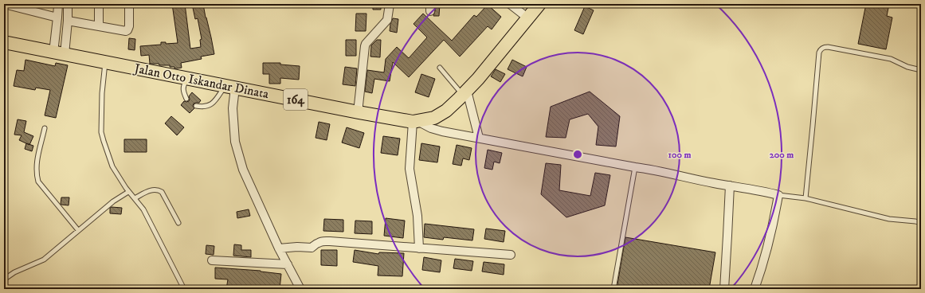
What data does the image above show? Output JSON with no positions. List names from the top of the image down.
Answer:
{
  "streets": {
    "main road": ["Jalan Otto Iskandar Dinata", "164"]
  },
  "rings": ["100 m", "200 m"]
}
